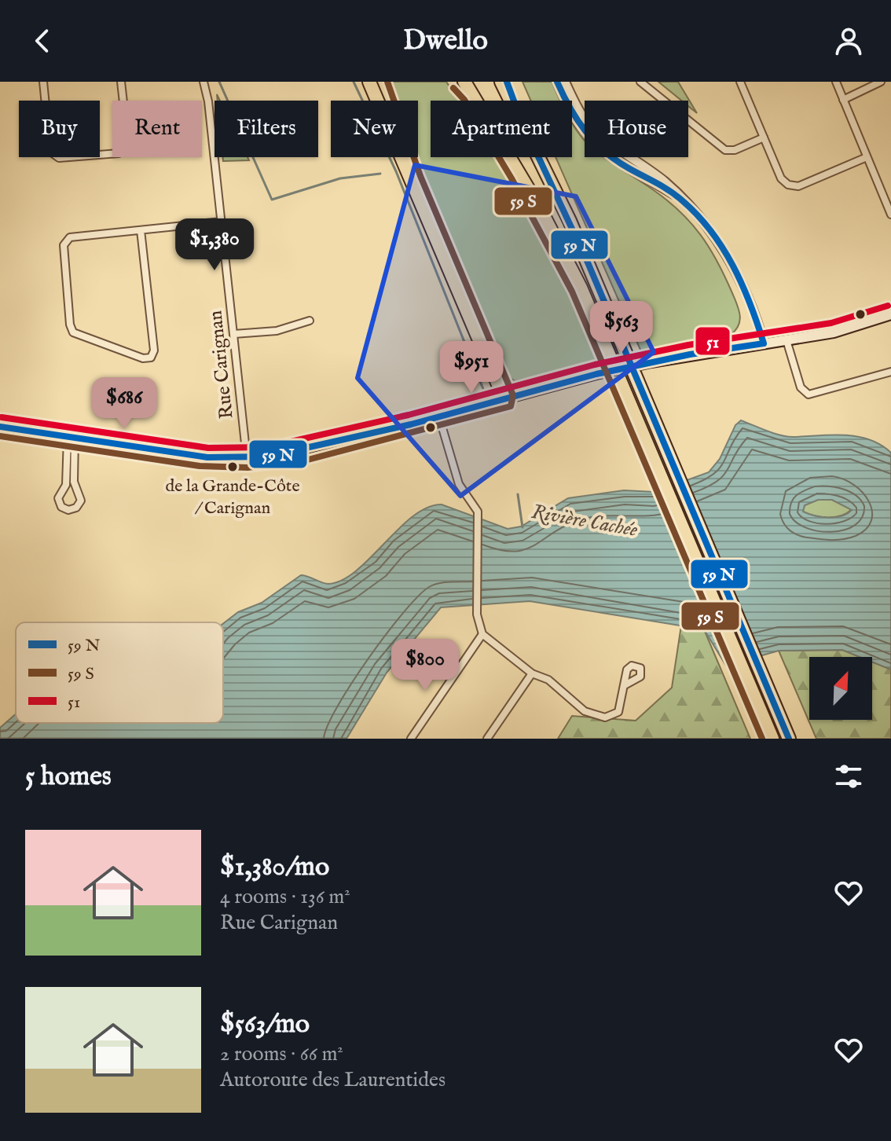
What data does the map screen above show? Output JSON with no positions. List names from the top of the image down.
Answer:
{
  "streets": {
    "street": ["Rue Carignan"]
  },
  "water": ["Rivière Cachée"],
  "places": ["de la Grande-Côte / Carignan"],
  "lines": ["transit line 51"],
  "legend": ["59 N", "59 S", "51"],
  "north": "top right",
  "page": {
    "header": "Dwello",
    "chip": [
      "Buy",
      "Rent",
      "Filters",
      "New",
      "Apartment",
      "House"
    ],
    "price": [
      "$1,380",
      "$563",
      "$951",
      "$686",
      "$800"
    ],
    "heading": "5 homes",
    "list": [
      {
        "name": "$1,380/mo",
        "note": "4 rooms · 136 m² · Rue Carignan"
      },
      {
        "name": "$563/mo",
        "note": "2 rooms · 66 m² · Autoroute des Laurentides"
      }
    ]
  }
}
